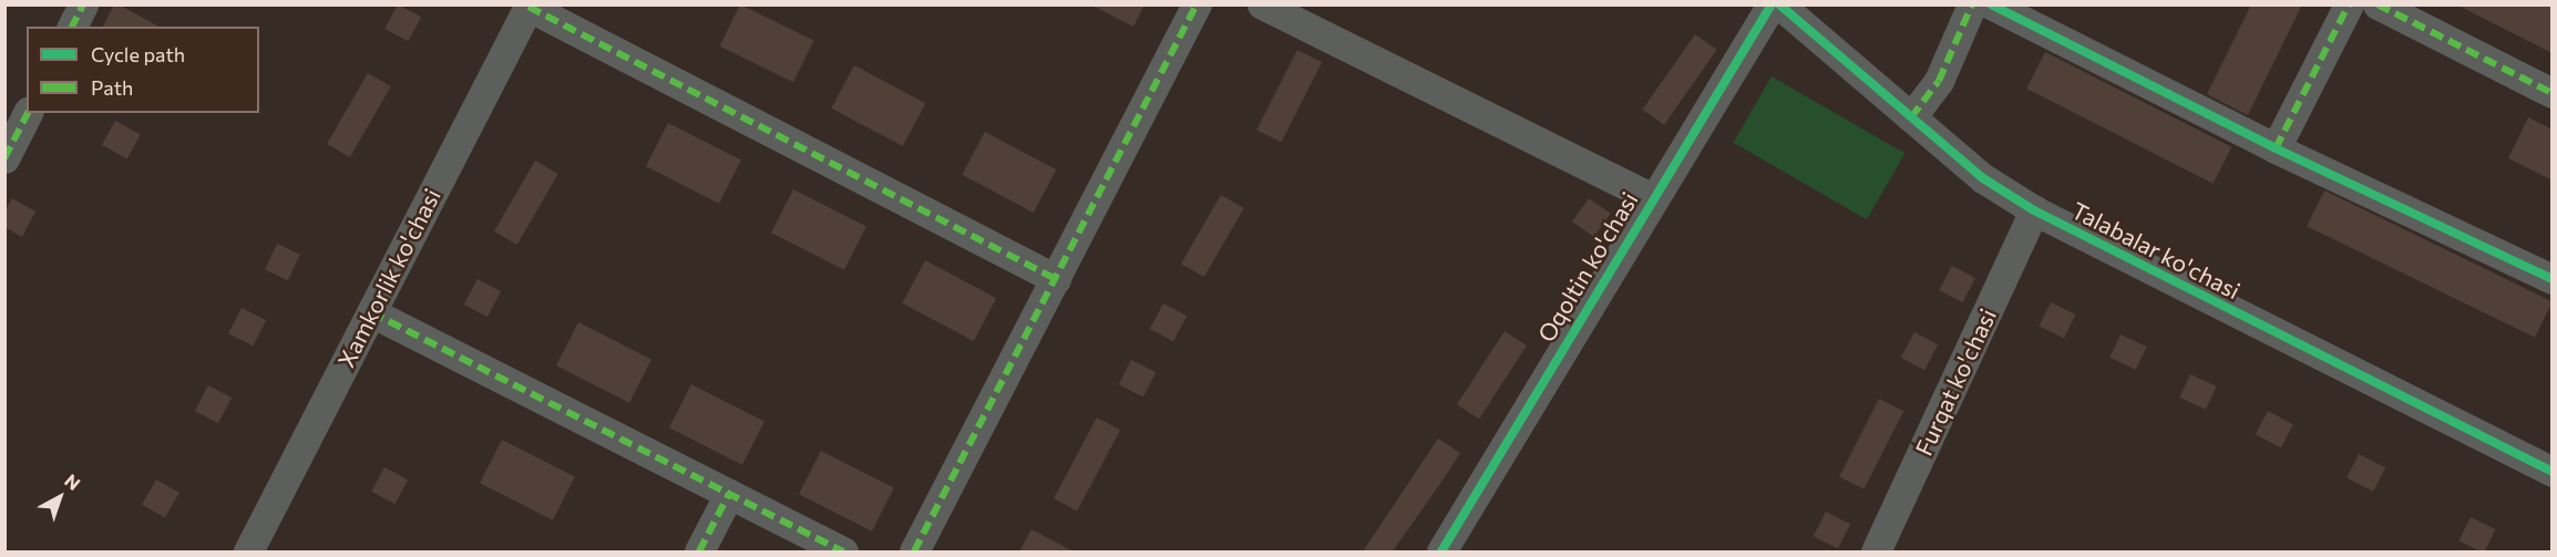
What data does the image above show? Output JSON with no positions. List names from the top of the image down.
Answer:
{
  "streets": {
    "street": [
      "Talabalar ko'chasi",
      "Oqoltin ko'chasi",
      "Xamkorlik ko'chasi",
      "Furqat ko'chasi"
    ]
  },
  "crossings": [
    ["Talabalar ko'chasi", "Furqat ko'chasi"]
  ],
  "legend": ["Cycle path", "Path"],
  "north": "top right"
}
